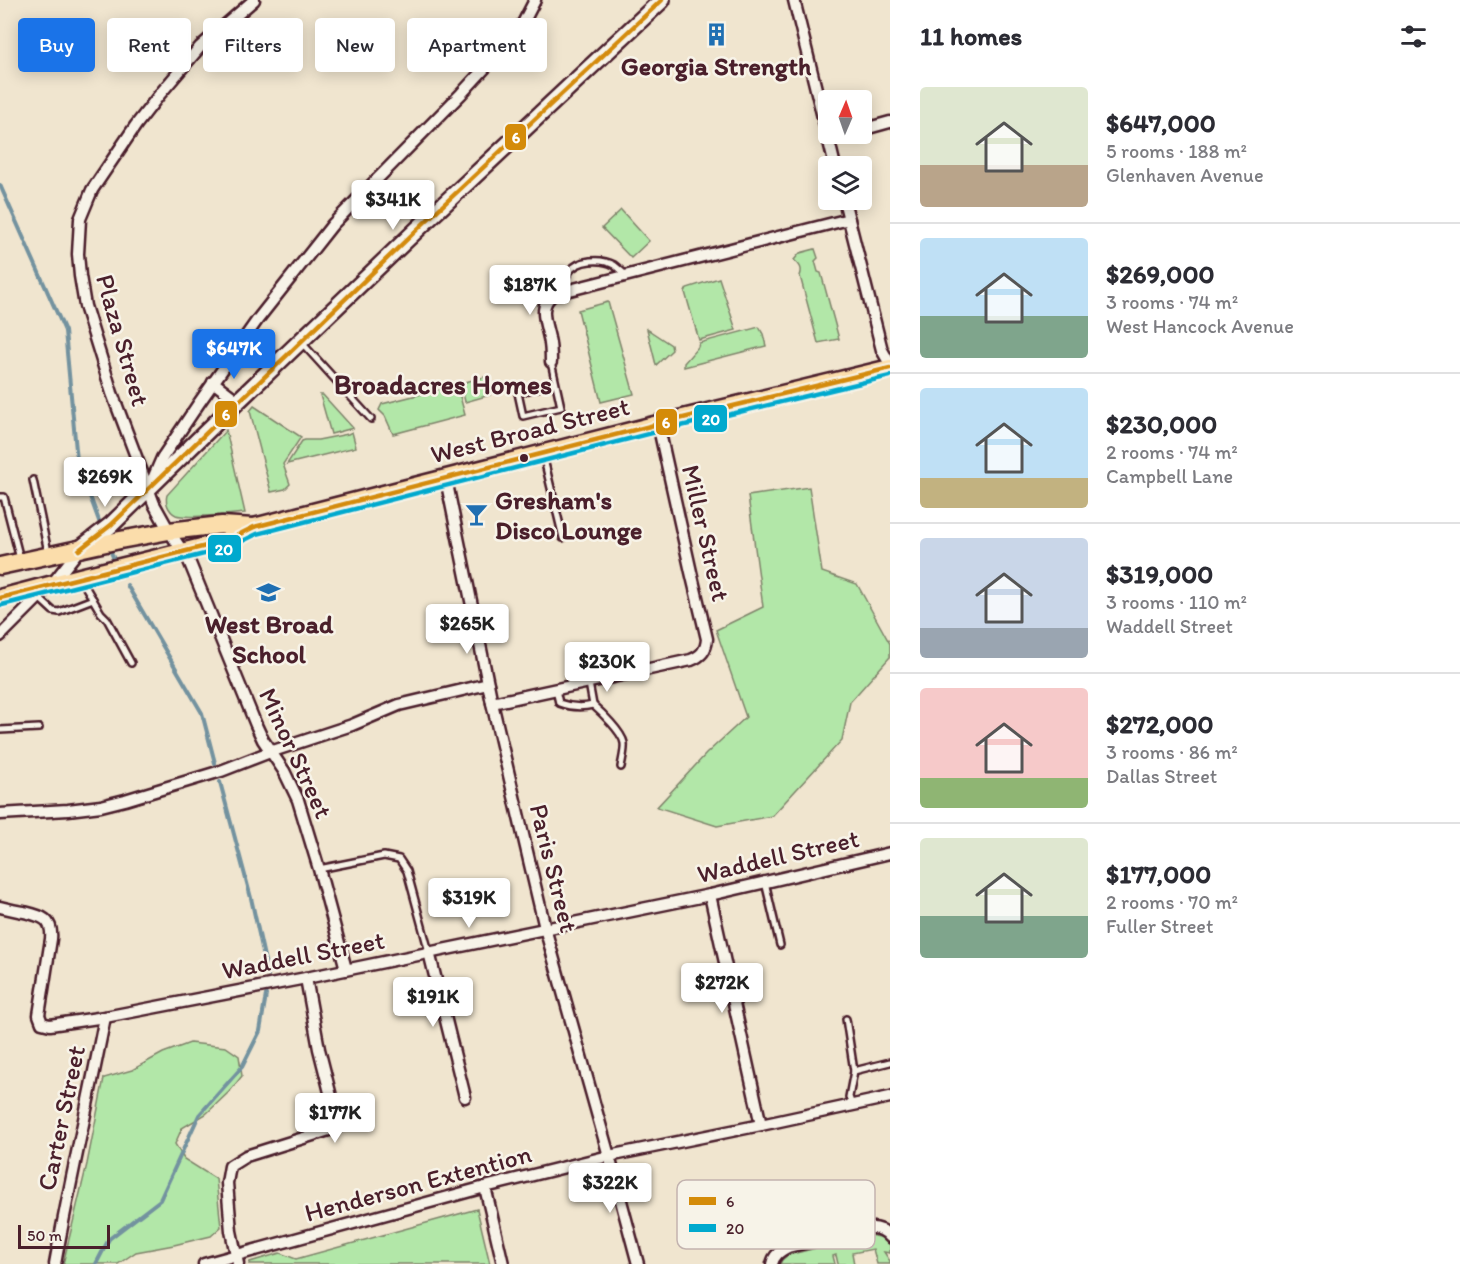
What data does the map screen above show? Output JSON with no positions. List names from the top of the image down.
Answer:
{
  "streets": {
    "main road": ["West Broad Street"],
    "street": [
      "Plaza Street",
      "Miller Street",
      "Minor Street",
      "Waddell Street",
      "Paris Street",
      "Carter Street",
      "Henderson Extention"
    ]
  },
  "crossings": [
    ["Plaza Street", "West Broad Street"],
    ["Plaza Street", "Minor Street"],
    ["West Broad Street", "Miller Street"],
    ["West Broad Street", "Minor Street"],
    ["West Broad Street", "Paris Street"],
    ["Minor Street", "Waddell Street"],
    ["Waddell Street", "Paris Street"],
    ["Waddell Street", "Carter Street"],
    ["Paris Street", "Henderson Extention"]
  ],
  "districts": ["Broadacres Homes"],
  "places": {
    "building": ["Georgia Strength"],
    "bar": ["Gresham's Disco Lounge"],
    "school or university": ["West Broad School"]
  },
  "lines": ["transit line 6", "transit line 20"],
  "legend": ["6", "20"],
  "scale_bar": "50 m",
  "north": "top",
  "page": {
    "heading": "11 homes",
    "chip": [
      "Buy",
      "Rent",
      "Filters",
      "New",
      "Apartment"
    ],
    "list": [
      {
        "name": "$647,000",
        "note": "5 rooms · 188 m² · Glenhaven Avenue"
      },
      {
        "name": "$269,000",
        "note": "3 rooms · 74 m² · West Hancock Avenue"
      },
      {
        "name": "$230,000",
        "note": "2 rooms · 74 m² · Campbell Lane"
      },
      {
        "name": "$319,000",
        "note": "3 rooms · 110 m² · Waddell Street"
      },
      {
        "name": "$272,000",
        "note": "3 rooms · 86 m² · Dallas Street"
      },
      {
        "name": "$177,000",
        "note": "2 rooms · 70 m² · Fuller Street"
      }
    ],
    "price": [
      "$341K",
      "$187K",
      "$647K",
      "$269K",
      "$265K",
      "$230K",
      "$319K",
      "$272K",
      "$191K",
      "$177K",
      "$322K"
    ],
    "scale": "50 m"
  }
}
